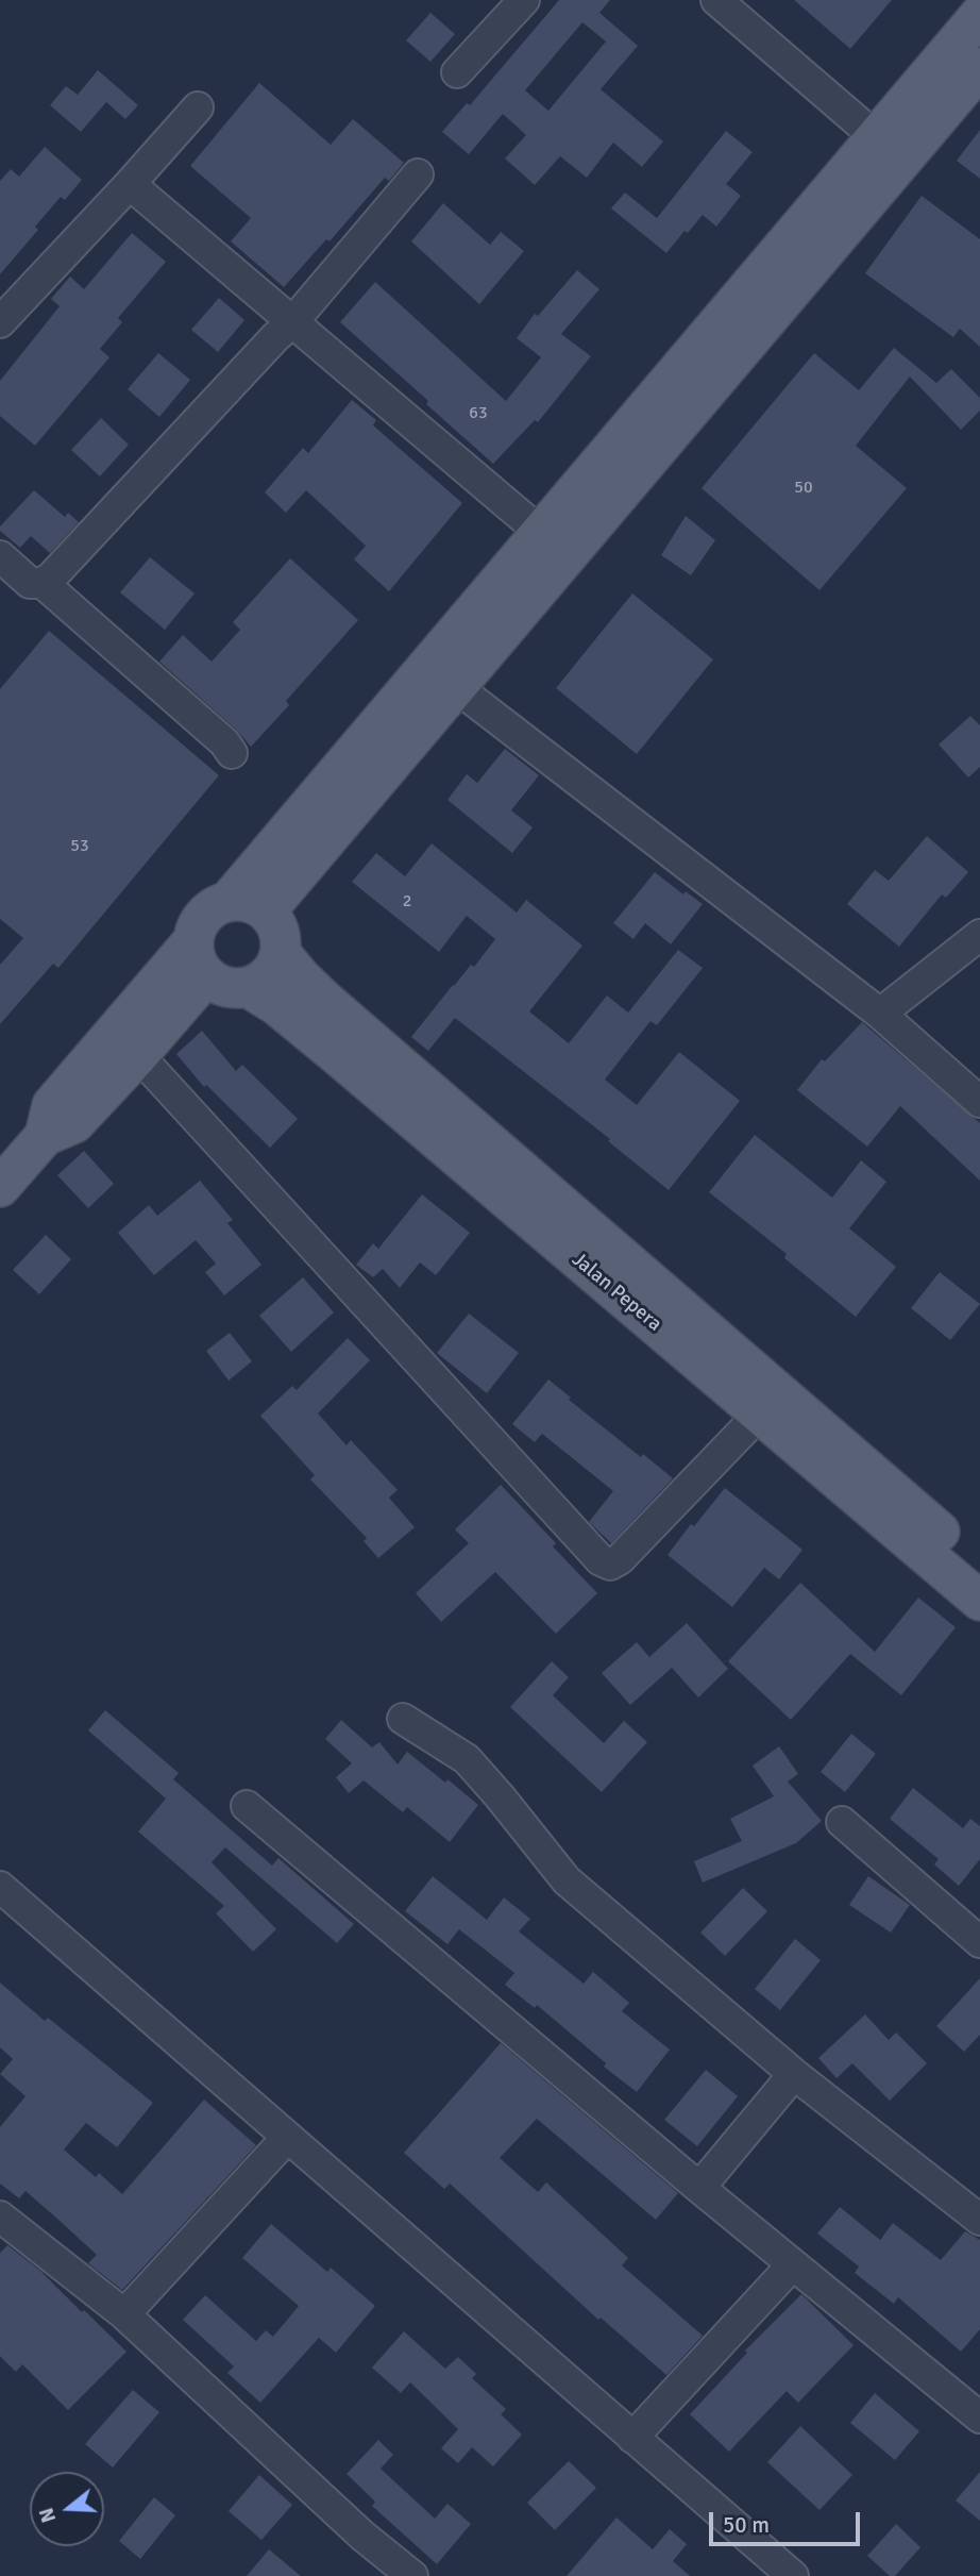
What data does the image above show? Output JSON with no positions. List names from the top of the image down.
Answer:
{
  "streets": {
    "main road": ["Jalan Pepera"]
  },
  "house_numbers": [
    "63",
    "50",
    "53",
    "2"
  ],
  "scale_bar": "50 m",
  "north": "left"
}
